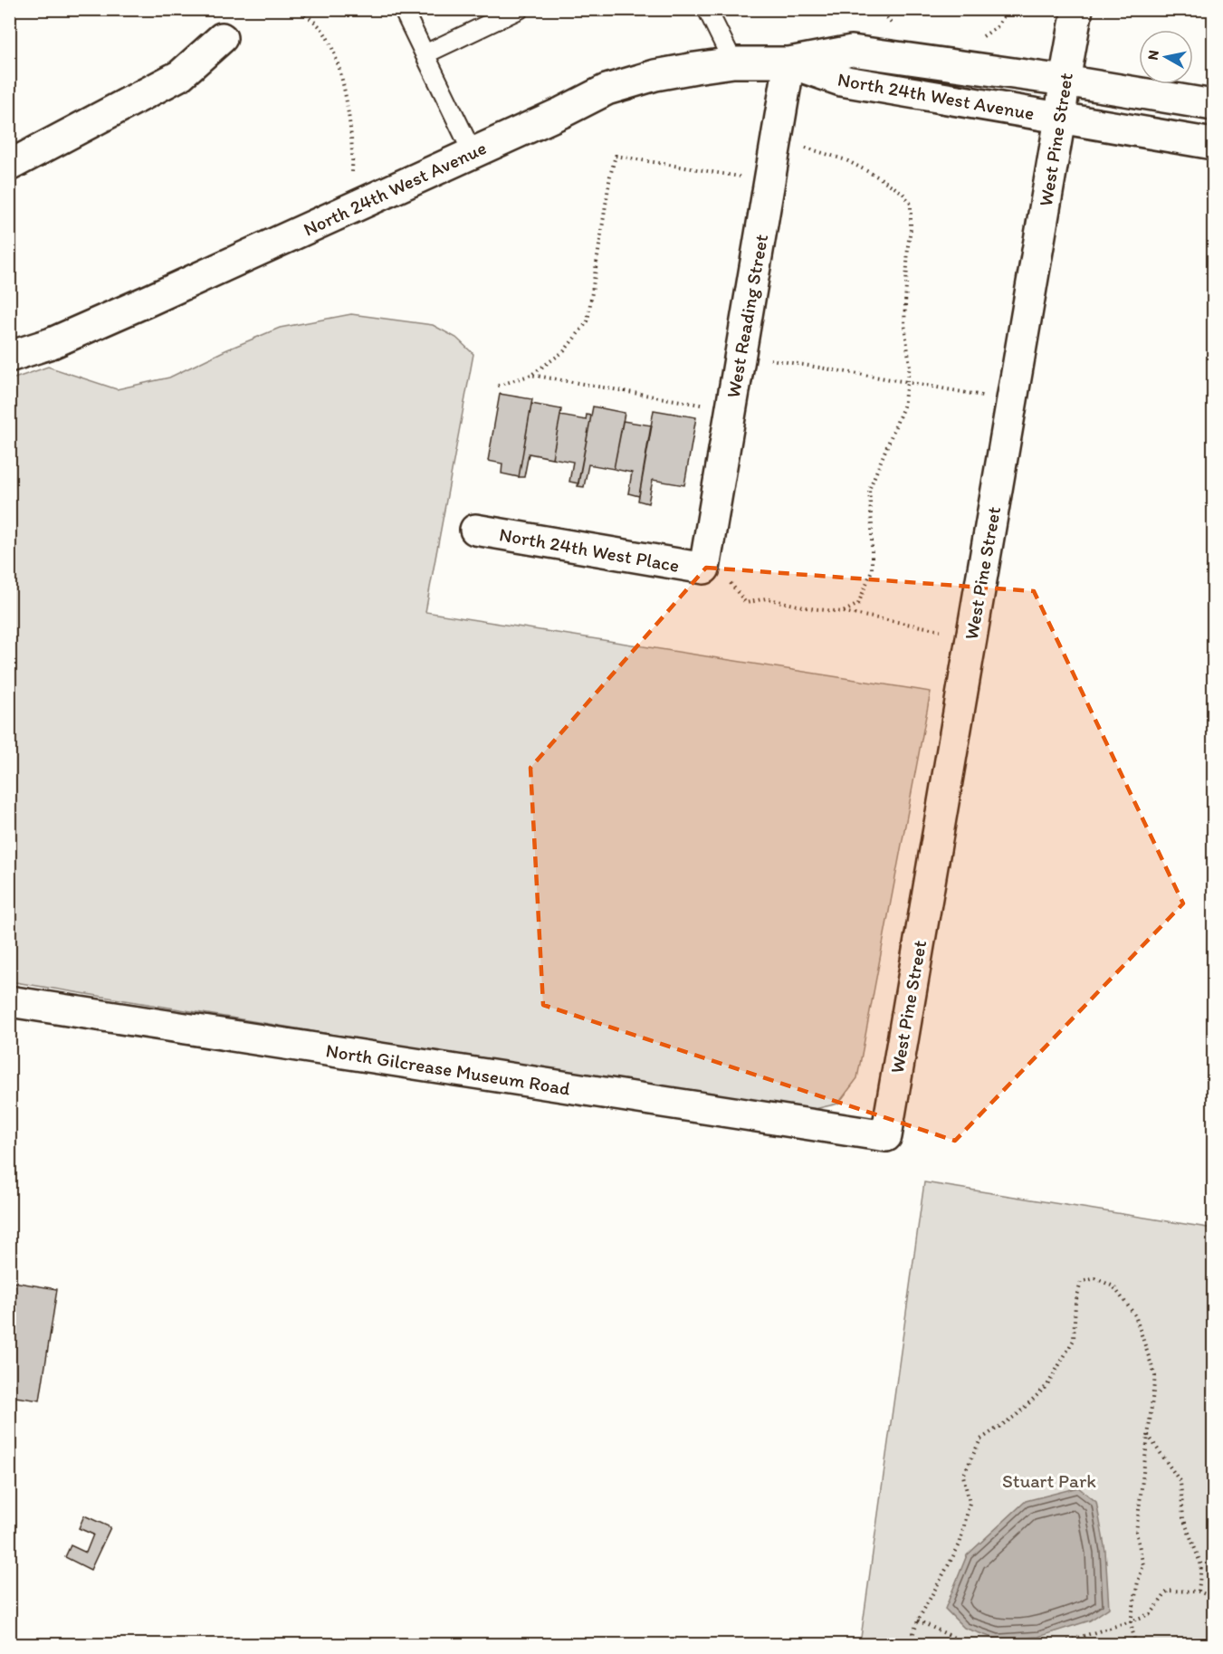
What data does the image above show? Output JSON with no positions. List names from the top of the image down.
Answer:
{
  "streets": {
    "street": [
      "North 24th West Avenue",
      "West Pine Street",
      "West Reading Street",
      "North 24th West Place",
      "North Gilcrease Museum Road"
    ]
  },
  "crossings": [
    ["North 24th West Avenue", "West Pine Street"],
    ["North 24th West Avenue", "West Reading Street"],
    ["West Pine Street", "North Gilcrease Museum Road"],
    ["West Reading Street", "North 24th West Place"]
  ],
  "parks": ["Stuart Park"],
  "north": "left"
}
